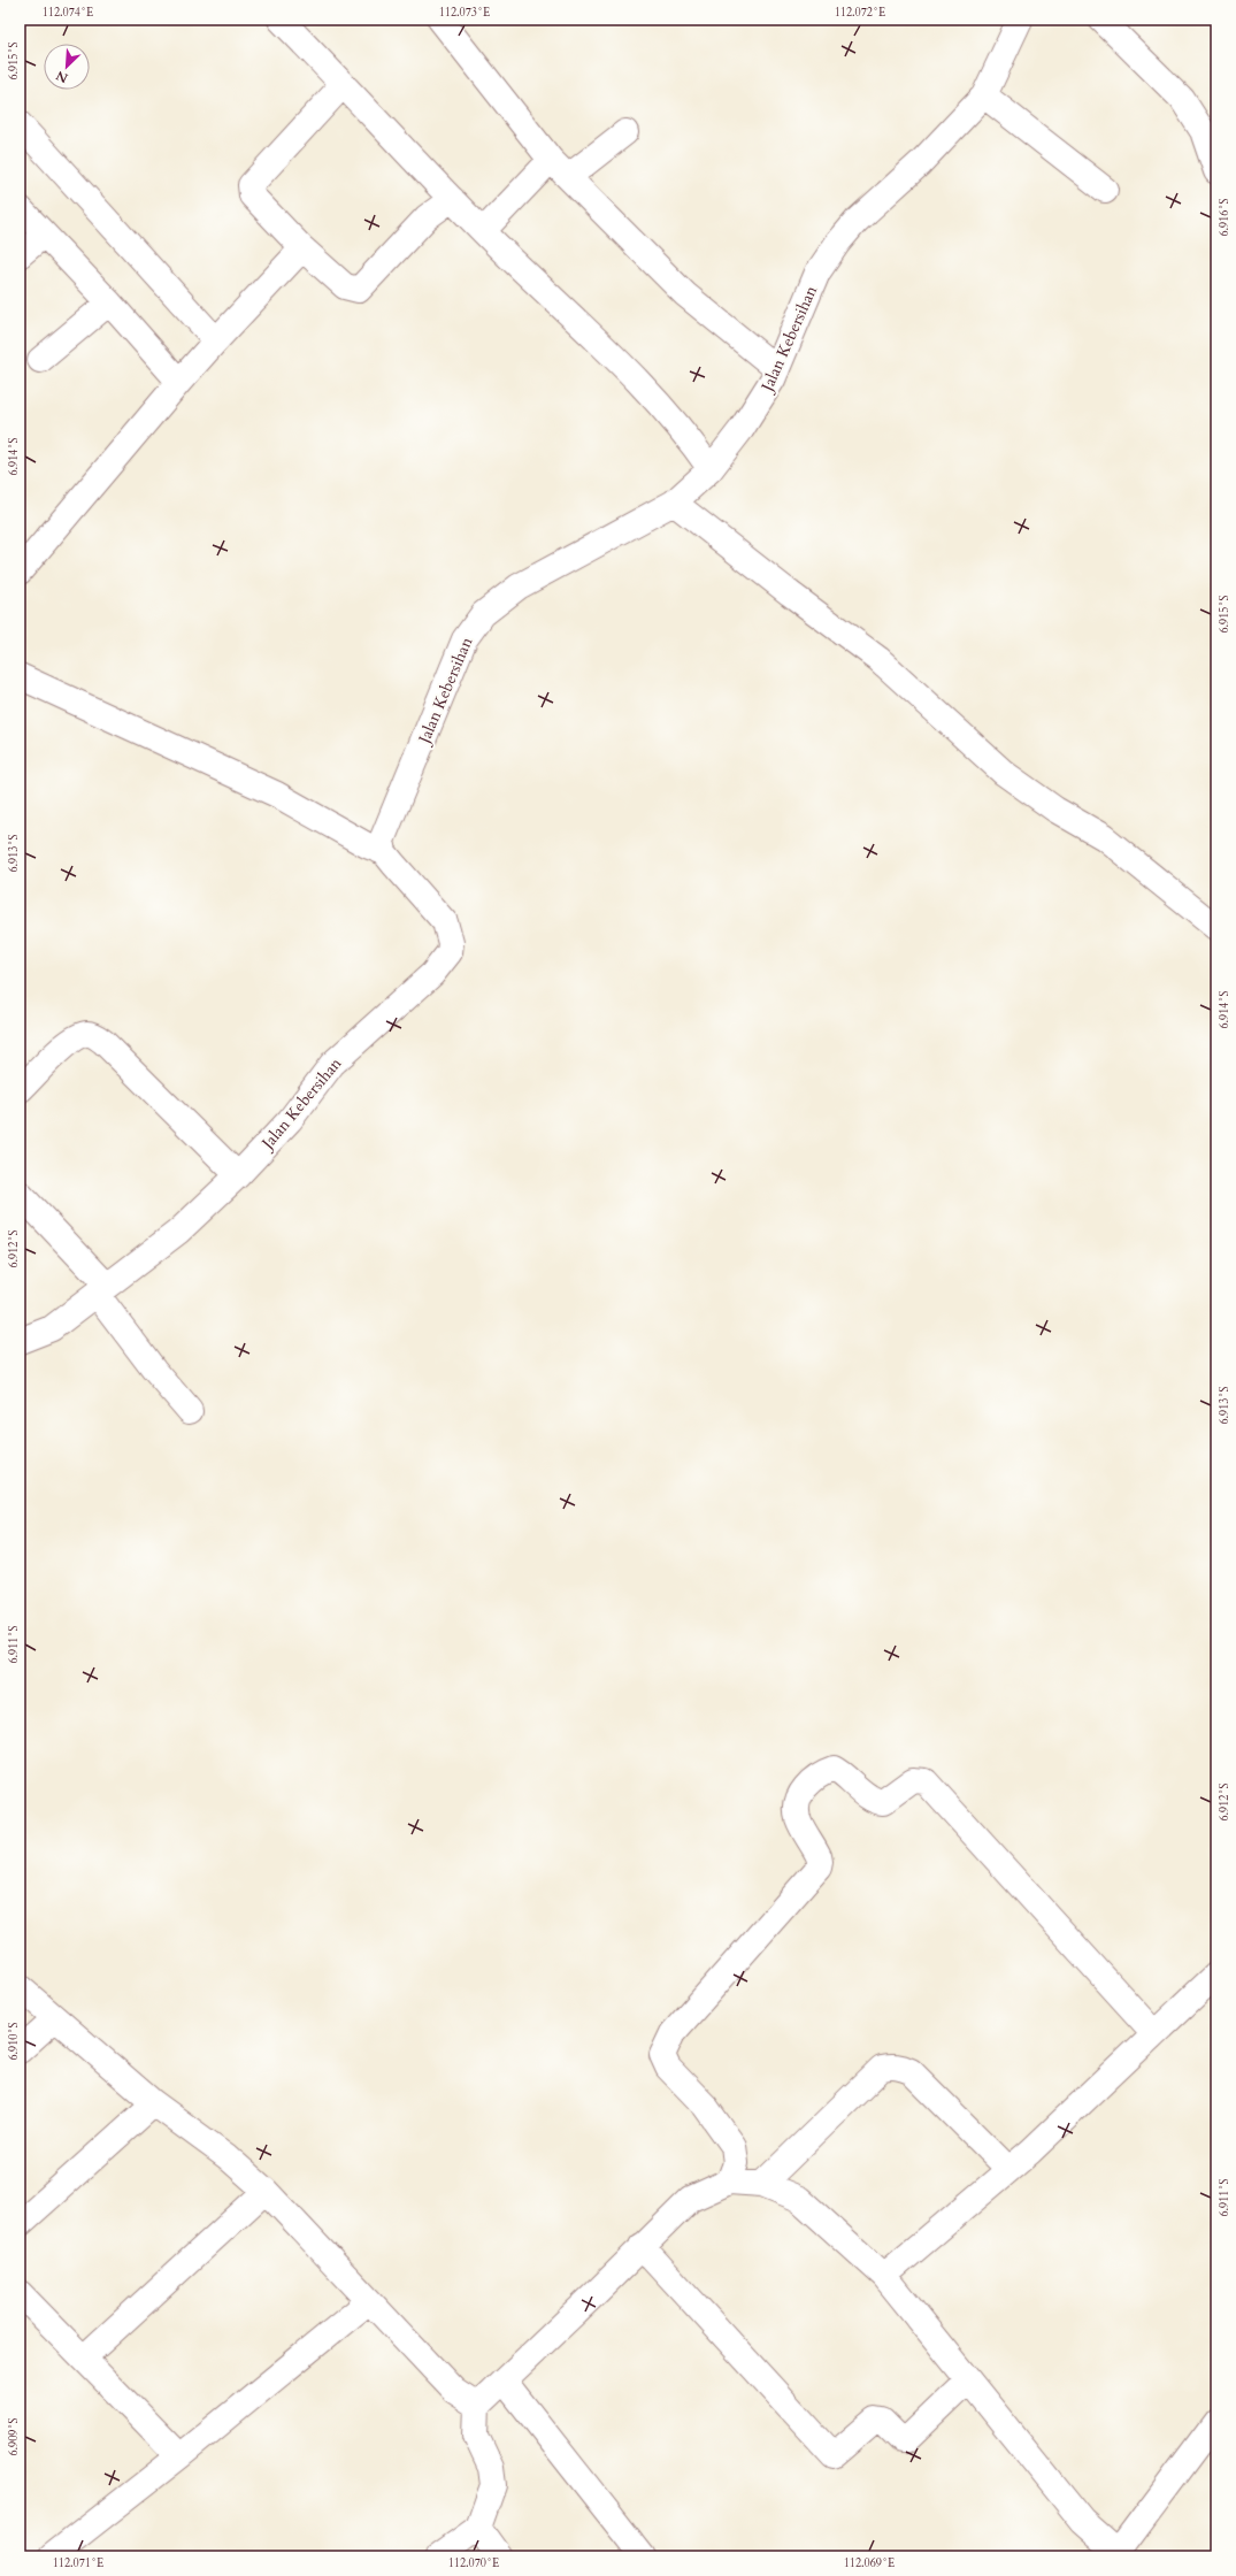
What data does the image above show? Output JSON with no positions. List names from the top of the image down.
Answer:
{
  "streets": {
    "street": ["Jalan Kebersihan"]
  },
  "north": "bottom left",
  "coordinates": [
    "112.074°E",
    "112.073°E",
    "112.072°E",
    "6.915°S",
    "6.916°S",
    "6.914°S",
    "6.913°S",
    "6.912°S",
    "6.911°S",
    "6.910°S",
    "6.909°S",
    "112.071°E",
    "112.070°E",
    "112.069°E"
  ]
}
